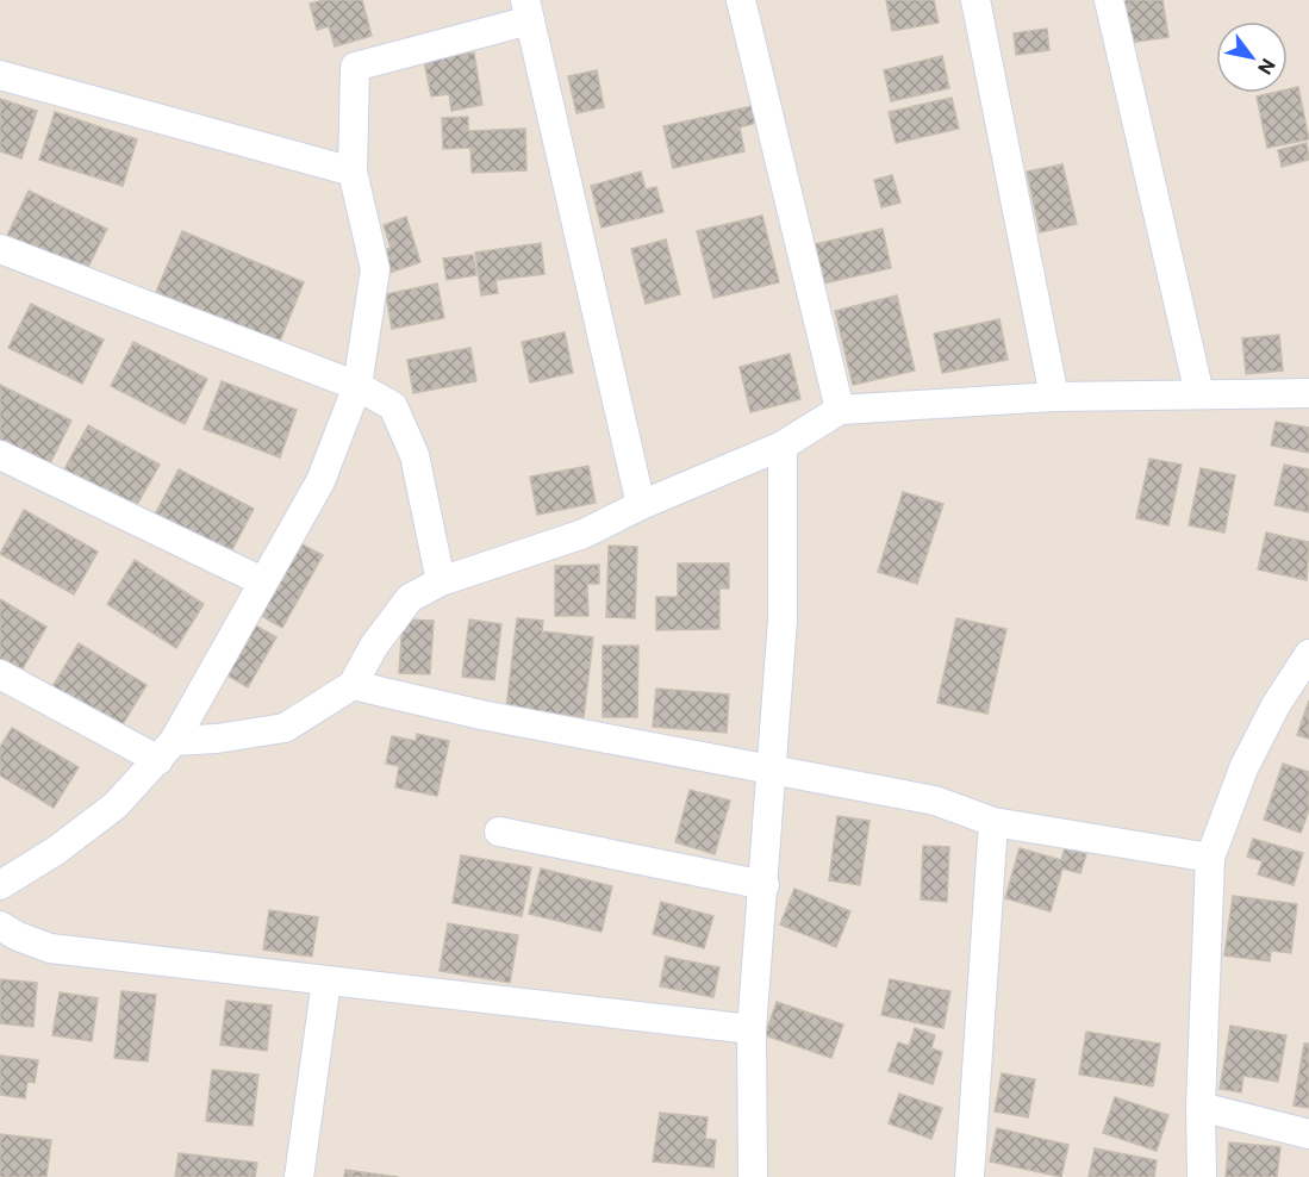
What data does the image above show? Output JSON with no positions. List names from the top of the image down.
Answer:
{
  "north": "bottom right"
}
